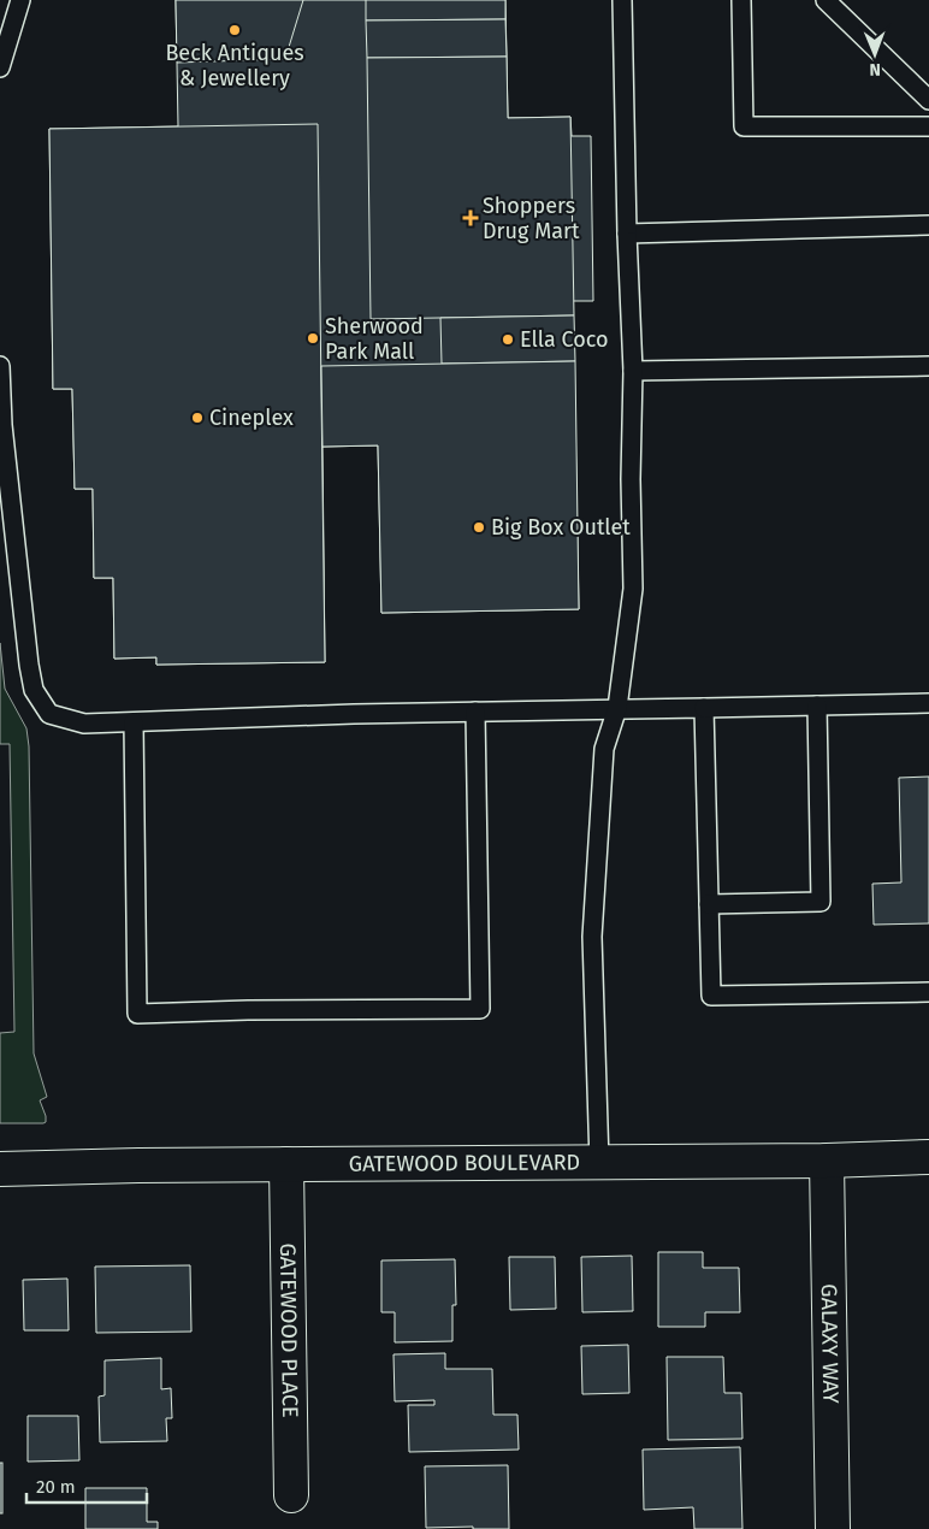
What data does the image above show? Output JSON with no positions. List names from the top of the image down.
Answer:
{
  "streets": {
    "street": ["GATEWOOD BOULEVARD", "GATEWOOD PLACE", "GALAXY WAY"]
  },
  "crossings": [
    ["GATEWOOD BOULEVARD", "GATEWOOD PLACE"],
    ["GATEWOOD BOULEVARD", "GALAXY WAY"]
  ],
  "places": {
    "other": [
      "Beck Antiques & Jewellery",
      "Sherwood Park Mall",
      "Ella Coco",
      "Cineplex",
      "Big Box Outlet"
    ],
    "health": ["Shoppers Drug Mart"]
  },
  "scale_bar": "20 m",
  "north": "bottom"
}
